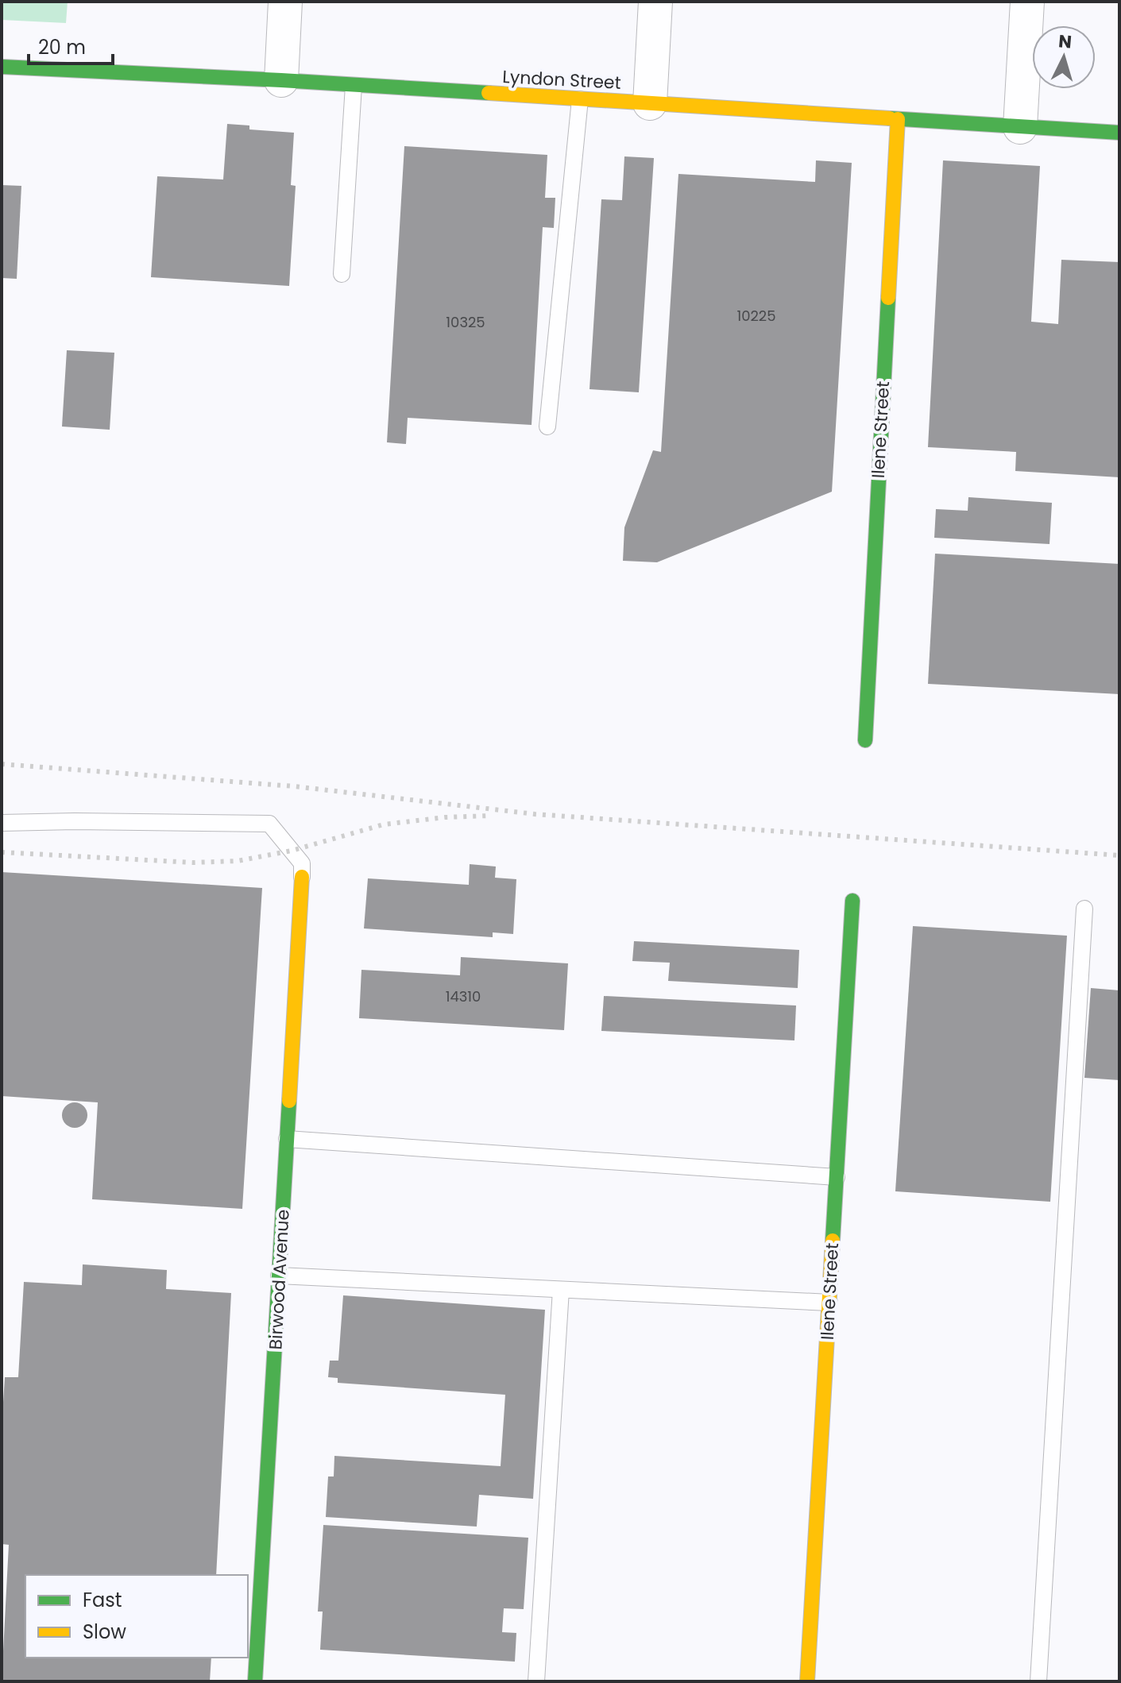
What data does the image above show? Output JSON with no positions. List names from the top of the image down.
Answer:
{
  "streets": {
    "street": ["Lyndon Street", "Ilene Street", "Birwood Avenue"]
  },
  "crossings": [
    ["Lyndon Street", "Ilene Street"]
  ],
  "house_numbers": ["10225", "10325", "14310"],
  "legend": ["Fast", "Slow"],
  "scale_bar": "20 m",
  "north": "top"
}
